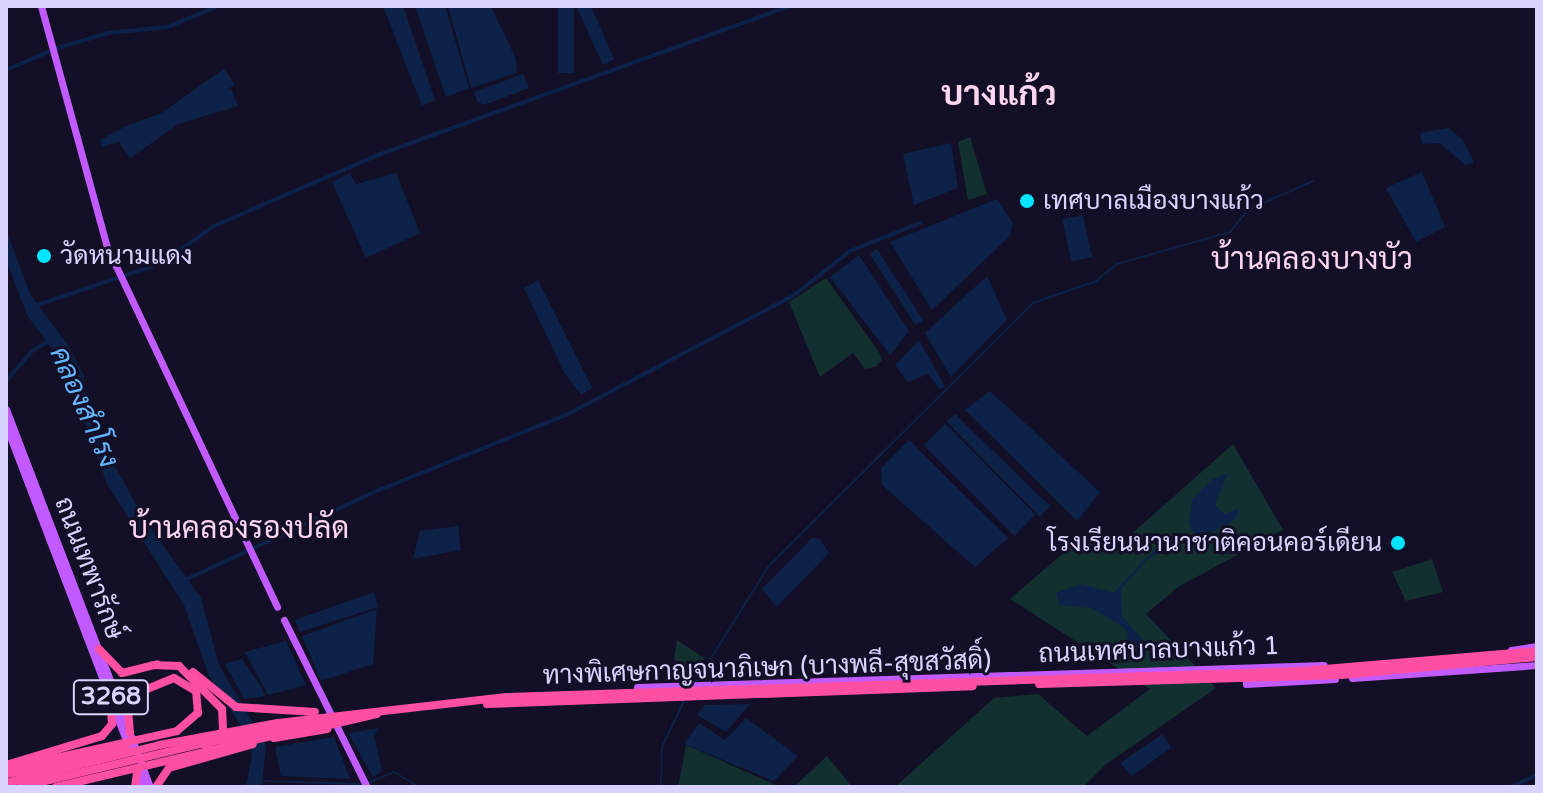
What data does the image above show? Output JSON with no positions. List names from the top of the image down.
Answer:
{
  "streets": {
    "highway": ["ทางพิเศษกาญจนาภิเษก (บางพลี-สุขสวัสดิ์)"],
    "main road": ["ถนนเทพารักษ์", "ถนนเทศบาลบางแก้ว 1", "3268"]
  },
  "crossings": [
    ["ถนนเทศบาลบางแก้ว 1", "ทางพิเศษกาญจนาภิเษก (บางพลี-สุขสวัสดิ์)"]
  ],
  "districts": ["บางแก้ว", "บ้านคลองบางบัว", "บ้านคลองรองปลัด"],
  "water": ["คลองสำโรง"],
  "places": ["เทศบาลเมืองบางแก้ว", "วัดหนามแดง", "โรงเรียนนานาชาติคอนคอร์เดียน"]
}
